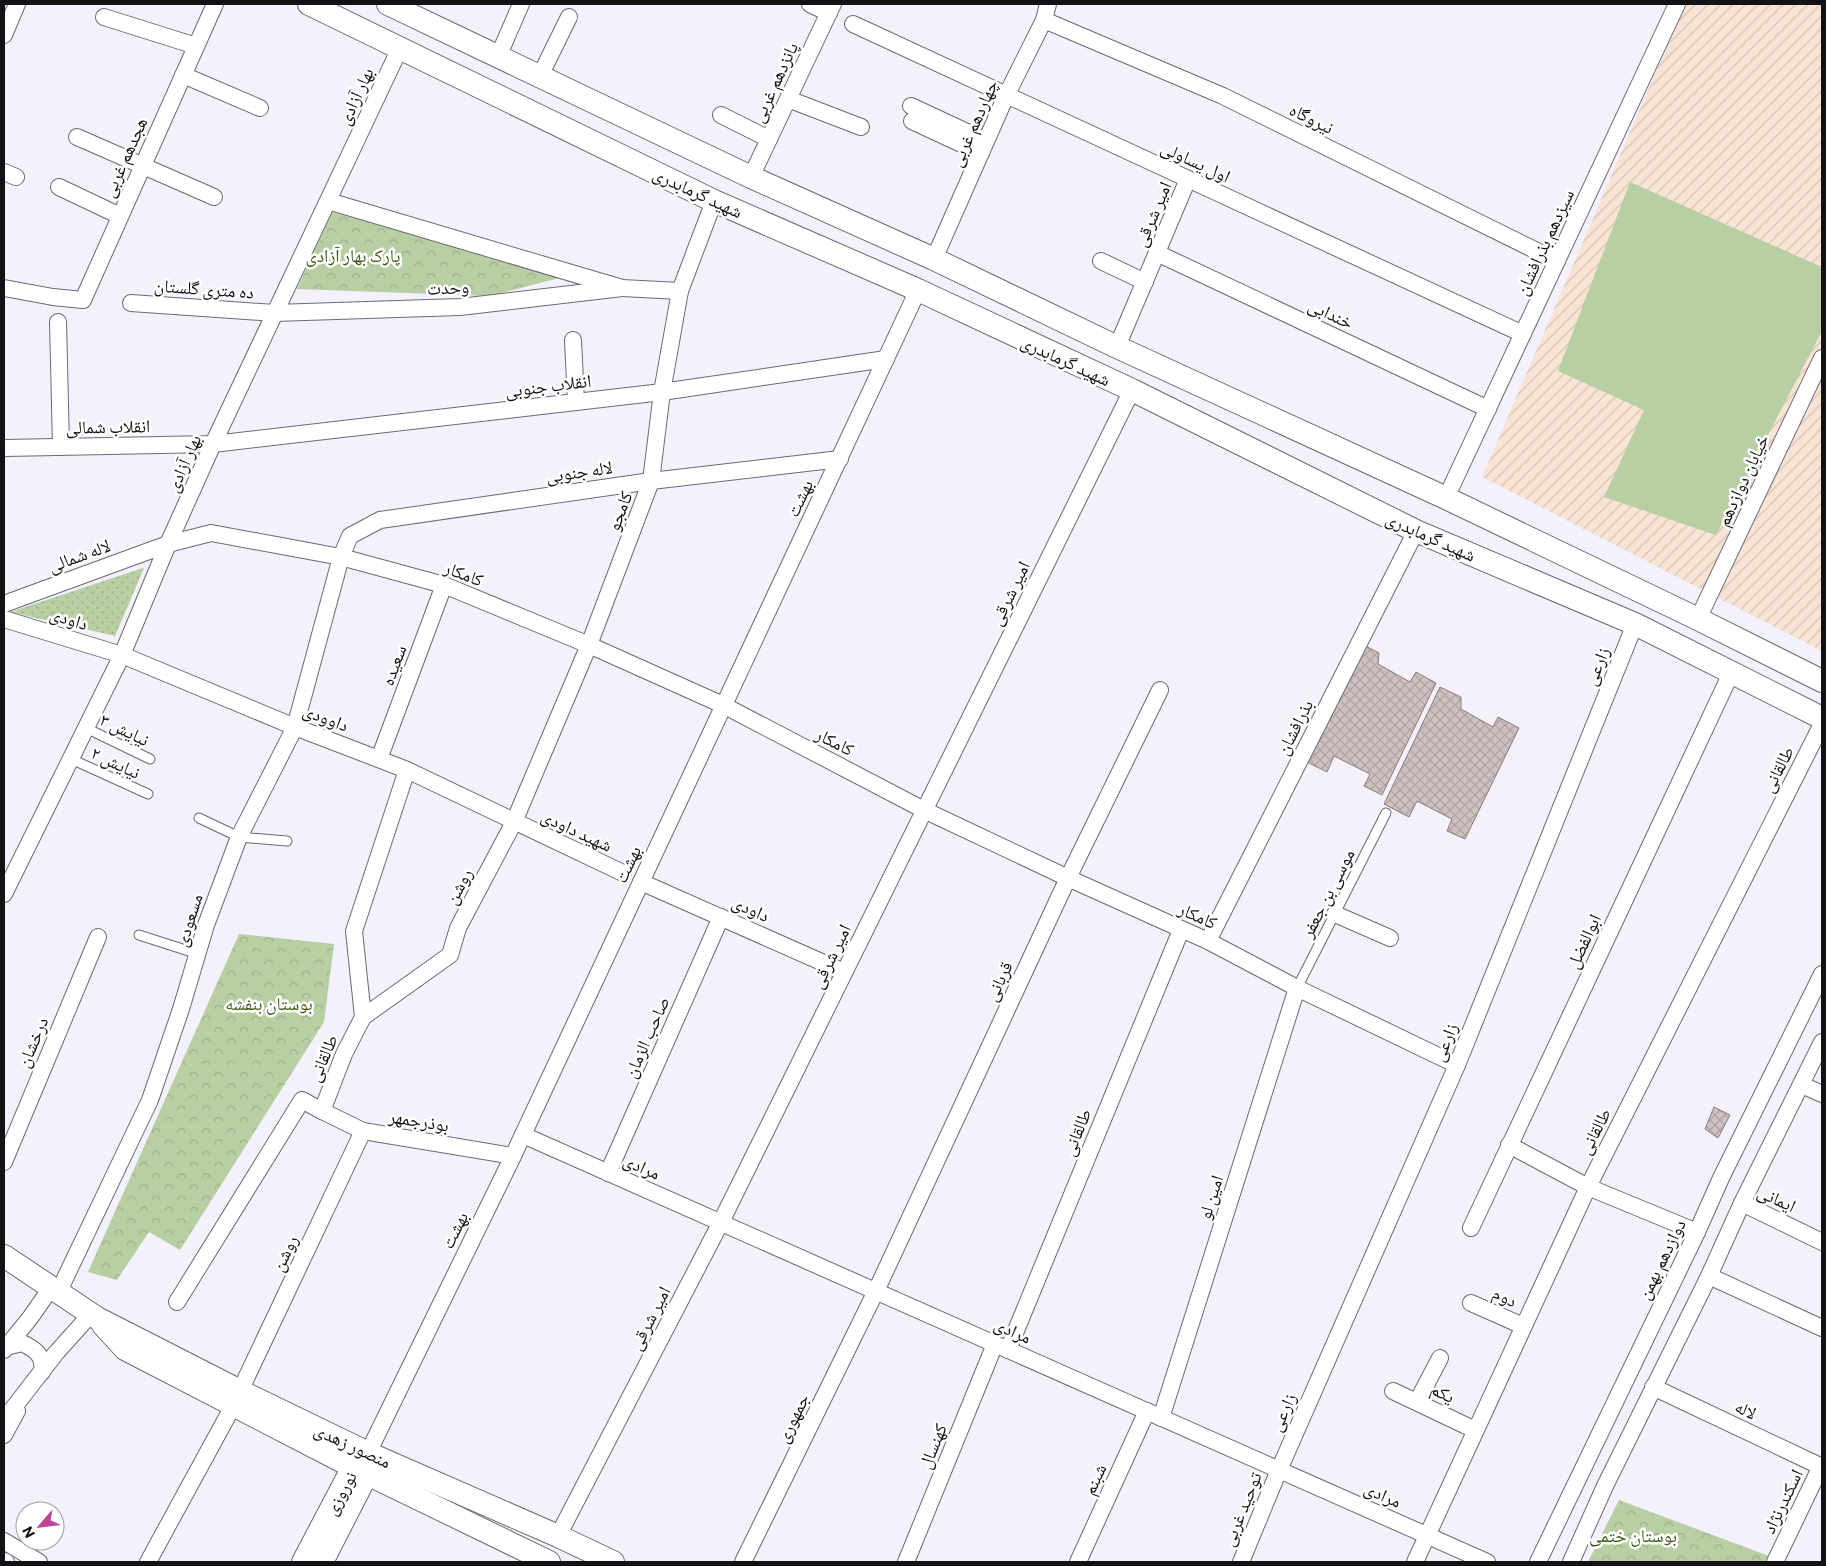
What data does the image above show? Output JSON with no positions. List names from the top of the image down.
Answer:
{
  "streets": {
    "main road": ["شهید گرمابدری", "منصور زهدی", "نوروزی"],
    "street": [
      "پانزدهم غربی",
      "بهار آزادی",
      "نیروگاه",
      "چهاردهم غربی",
      "هجدهم غربی",
      "اول یساولی",
      "امیر شرقی",
      "سیزدهم بذرافشان",
      "وحدت",
      "ده متری گلستان",
      "خندابی",
      "انقلاب جنوبی",
      "انقلاب شمالی",
      "لاله جنوبی",
      "خیابان دوازدهم",
      "بهشت",
      "کامجو",
      "لاله شمالی",
      "کامکار",
      "داودی",
      "سعیده",
      "زارعی",
      "داوودی",
      "بذرافشان",
      "طالقانی",
      "شهید داودی",
      "روشن",
      "مسعودی",
      "ابوالفضل",
      "قربانی",
      "صاحب الزمان",
      "درخشان",
      "بوذرجمهر",
      "مرادی",
      "امین لو",
      "ایمانی",
      "دوازدهم بهمن",
      "دوم",
      "یکم",
      "لاله",
      "جمهوری",
      "کهنسال",
      "شبنم",
      "اسکندرنژاد",
      "توحید غربی"
    ],
    "lane": ["نیایش ۳", "نیایش ۲", "موسی بن جعفر"]
  },
  "crossings": [
    ["پانزدهم غربی", "شهید گرمابدری"],
    ["بهار آزادی", "شهید گرمابدری"],
    ["بهار آزادی", "وحدت"],
    ["بهار آزادی", "ده متری گلستان"],
    ["بهار آزادی", "انقلاب جنوبی"],
    ["بهار آزادی", "انقلاب شمالی"],
    ["بهار آزادی", "لاله شمالی"],
    ["بهار آزادی", "کامکار"],
    ["بهار آزادی", "داودی"],
    ["بهار آزادی", "داوودی"],
    ["بهار آزادی", "نیایش ۳"],
    ["بهار آزادی", "نیایش ۲"],
    ["نیروگاه", "چهاردهم غربی"],
    ["نیروگاه", "سیزدهم بذرافشان"],
    ["چهاردهم غربی", "اول یساولی"],
    ["چهاردهم غربی", "شهید گرمابدری"],
    ["اول یساولی", "امیر شرقی"],
    ["اول یساولی", "سیزدهم بذرافشان"],
    ["شهید گرمابدری", "امیر شرقی"],
    ["شهید گرمابدری", "سیزدهم بذرافشان"],
    ["شهید گرمابدری", "خیابان دوازدهم"],
    ["شهید گرمابدری", "بهشت"],
    ["شهید گرمابدری", "کامجو"],
    ["شهید گرمابدری", "زارعی"],
    ["شهید گرمابدری", "بذرافشان"],
    ["شهید گرمابدری", "ابوالفضل"],
    ["امیر شرقی", "خندابی"],
    ["امیر شرقی", "کامکار"],
    ["امیر شرقی", "داودی"],
    ["امیر شرقی", "مرادی"],
    ["امیر شرقی", "منصور زهدی"],
    ["سیزدهم بذرافشان", "خندابی"],
    ["وحدت", "ده متری گلستان"],
    ["وحدت", "کامجو"],
    ["انقلاب جنوبی", "انقلاب شمالی"],
    ["انقلاب جنوبی", "بهشت"],
    ["انقلاب جنوبی", "کامجو"],
    ["لاله جنوبی", "بهشت"],
    ["لاله جنوبی", "کامجو"],
    ["لاله جنوبی", "کامکار"],
    ["لاله جنوبی", "مسعودی"],
    ["بهشت", "کامکار"],
    ["بهشت", "داودی"],
    ["بهشت", "بوذرجمهر"],
    ["بهشت", "مرادی"],
    ["بهشت", "منصور زهدی"],
    ["بهشت", "نوروزی"],
    ["کامجو", "کامکار"],
    ["کامجو", "داوودی"],
    ["کامجو", "شهید داودی"],
    ["کامجو", "روشن"],
    ["لاله شمالی", "کامکار"],
    ["کامکار", "سعیده"],
    ["کامکار", "زارعی"],
    ["کامکار", "بذرافشان"],
    ["کامکار", "طالقانی"],
    ["کامکار", "موسی بن جعفر"],
    ["کامکار", "مسعودی"],
    ["کامکار", "قربانی"],
    ["کامکار", "امین لو"],
    ["داودی", "داوودی"],
    ["داودی", "صاحب الزمان"],
    ["سعیده", "داوودی"],
    ["زارعی", "مرادی"],
    ["زارعی", "توحید غربی"],
    ["داوودی", "شهید داودی"],
    ["داوودی", "روشن"],
    ["داوودی", "مسعودی"],
    ["طالقانی", "روشن"],
    ["طالقانی", "بوذرجمهر"],
    ["طالقانی", "مرادی"],
    ["طالقانی", "دوم"],
    ["طالقانی", "یکم"],
    ["طالقانی", "کهنسال"],
    ["شهید داودی", "روشن"],
    ["روشن", "بوذرجمهر"],
    ["روشن", "منصور زهدی"],
    ["موسی بن جعفر", "امین لو"],
    ["مسعودی", "منصور زهدی"],
    ["قربانی", "مرادی"],
    ["قربانی", "جمهوری"],
    ["صاحب الزمان", "مرادی"],
    ["مرادی", "امین لو"],
    ["مرادی", "جمهوری"],
    ["مرادی", "کهنسال"],
    ["مرادی", "شبنم"],
    ["مرادی", "توحید غربی"],
    ["امین لو", "شبنم"],
    ["لاله", "اسکندرنژاد"],
    ["منصور زهدی", "نوروزی"]
  ],
  "parks": ["پارک بهار آزادی", "بوستان بنفشه", "بوستان ختمی"],
  "north": "bottom left"
}
